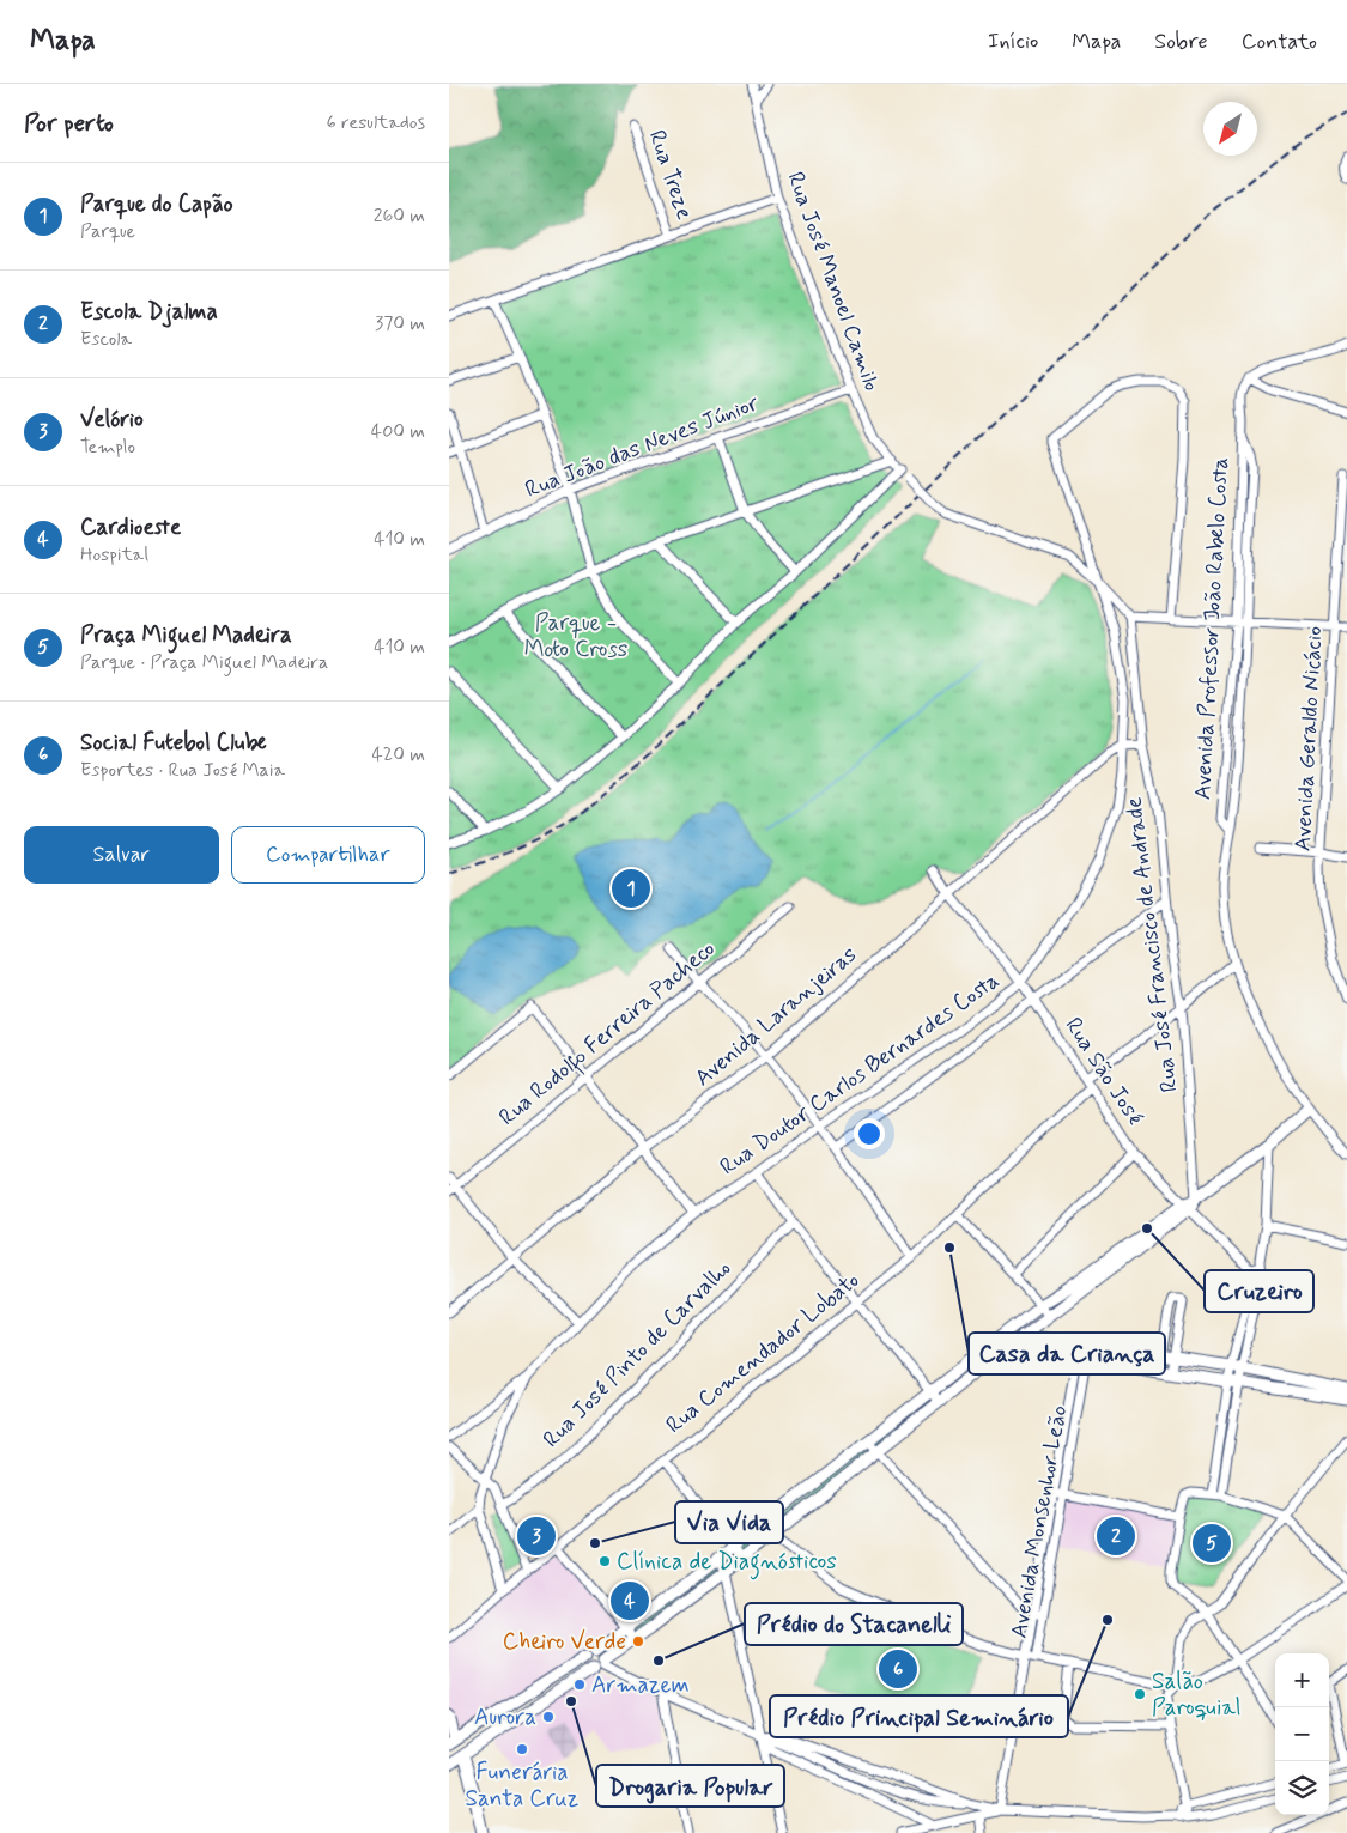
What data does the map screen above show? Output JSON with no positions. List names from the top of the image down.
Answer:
{
  "streets": {
    "street": [
      "Rua Treze",
      "Rua José Manoel Camilo",
      "Rua João das Neves Júnior",
      "Avenida Professor João Rabelo Costa",
      "Avenida Geraldo Nicácio",
      "Rua José Francisco de Andrade",
      "Avenida Laranjeiras",
      "Rua Rodolfo Ferreira Pacheco",
      "Rua São José",
      "Rua Doutor Carlos Bernardes Costa",
      "Rua Comendador Lobato",
      "Rua José Pinto de Carvalho",
      "Avenida Monsenhor Leão"
    ]
  },
  "crossings": [
    ["Rua José Manoel Camilo", "Rua João das Neves Júnior"],
    ["Rua José Manoel Camilo", "Rua Doutor Carlos Bernardes Costa"],
    ["Rua José Francisco de Andrade", "Rua São José"],
    ["Avenida Laranjeiras", "Rua São José"],
    ["Avenida Laranjeiras", "Rua Doutor Carlos Bernardes Costa"],
    ["Rua São José", "Rua Doutor Carlos Bernardes Costa"],
    ["Rua São José", "Rua Comendador Lobato"]
  ],
  "parks": ["Parque - Moto Cross"],
  "places": [
    "Cruzeiro",
    "Casa da Criança",
    "Via Vida",
    "Clínica de Diagnósticos",
    "Prédio Principal Seminário",
    "Cheiro Verde",
    "Prédio do Stacanelli",
    "Armazem",
    "Salão Paroquial",
    "Drogaria Popular",
    "Aurora",
    "Funerária Santa Cruz"
  ],
  "north": "bottom left",
  "page": {
    "header": "Mapa",
    "nav": [
      "Início",
      "Mapa",
      "Sobre",
      "Contato"
    ],
    "heading": ["Por perto", "6 resultados"],
    "list": [
      {
        "mark": "1",
        "name": "Parque do Capão",
        "note": "Parque",
        "value": "260 m"
      },
      {
        "mark": "2",
        "name": "Escola Djalma",
        "note": "Escola",
        "value": "370 m"
      },
      {
        "mark": "3",
        "name": "Velório",
        "note": "Templo",
        "value": "400 m"
      },
      {
        "mark": "4",
        "name": "Cardioeste",
        "note": "Hospital",
        "value": "410 m"
      },
      {
        "mark": "5",
        "name": "Praça Miguel Madeira",
        "note": "Parque · Praça Miguel Madeira",
        "value": "410 m"
      },
      {
        "mark": "6",
        "name": "Social Futebol Clube",
        "note": "Esportes · Rua José Maia",
        "value": "420 m"
      }
    ],
    "buttons": ["Salvar", "Compartilhar"],
    "pins": [
      "1",
      "2",
      "3",
      "5",
      "4",
      "6"
    ],
    "map_buttons": ["+", "−"]
  }
}
